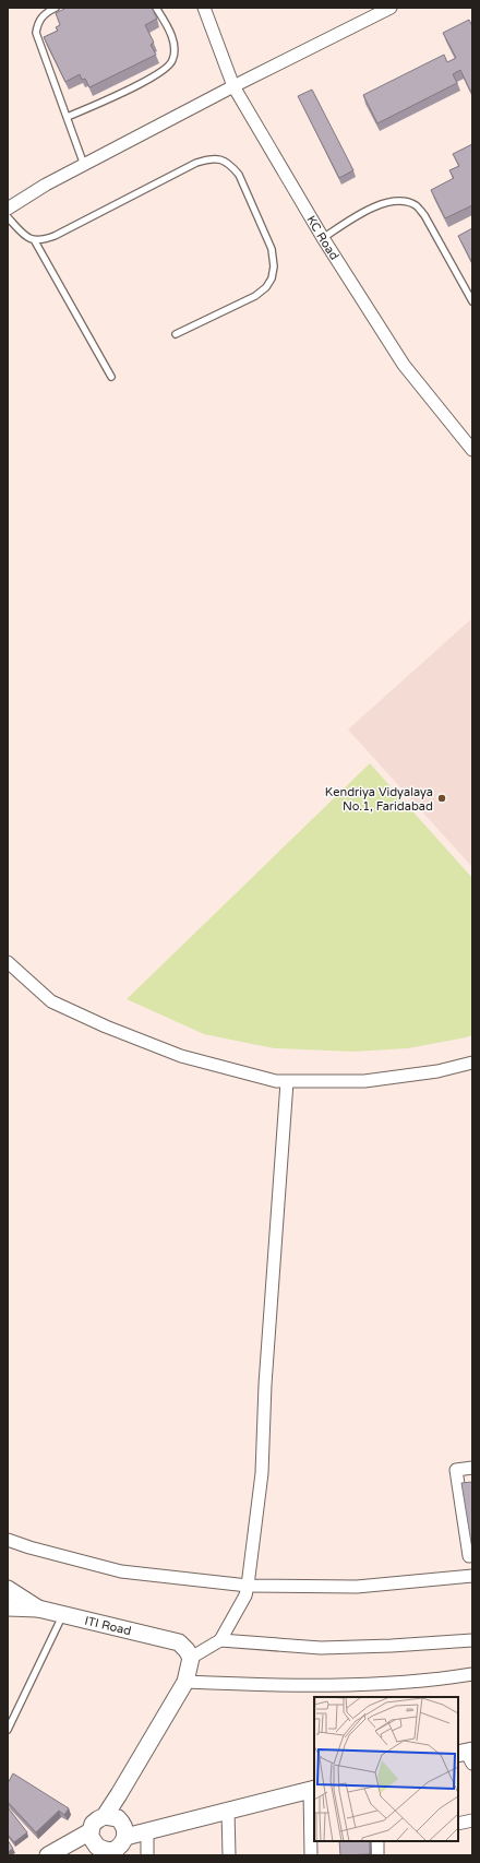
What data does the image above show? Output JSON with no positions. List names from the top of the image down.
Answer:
{
  "streets": {
    "street": ["KC Road", "ITI Road"]
  },
  "places": ["Kendriya Vidyalaya No.1, Faridabad"]
}
